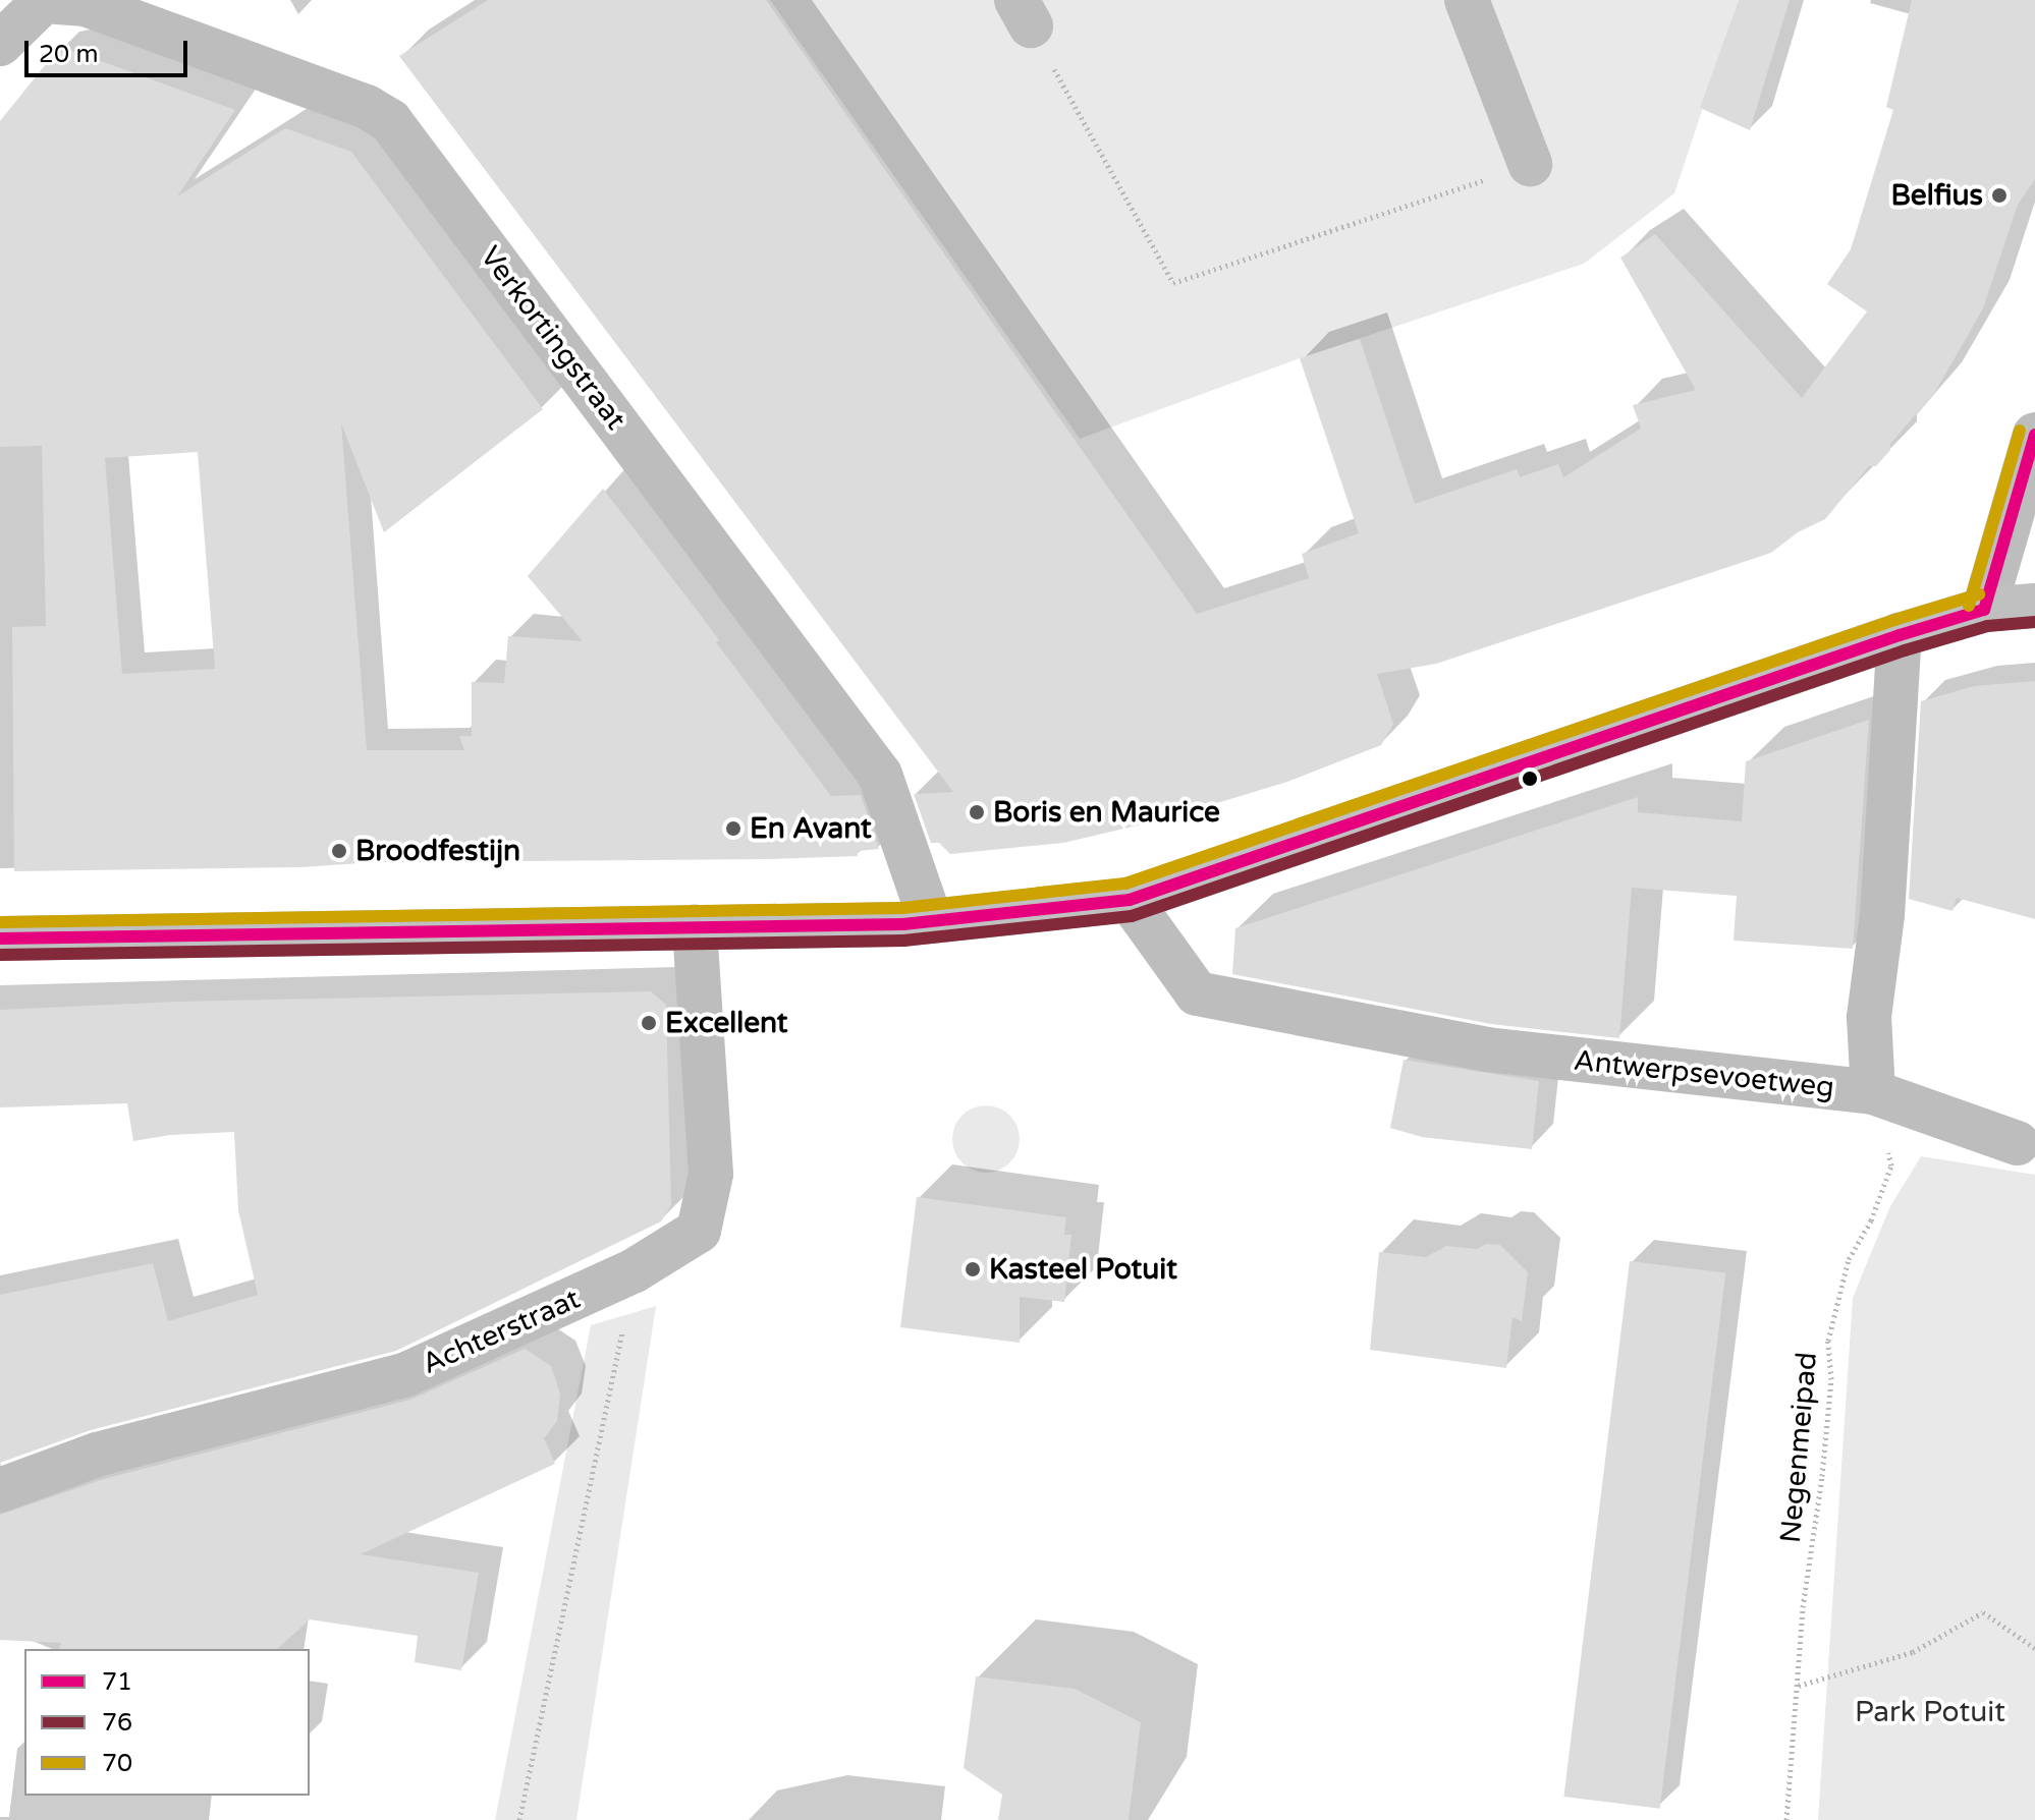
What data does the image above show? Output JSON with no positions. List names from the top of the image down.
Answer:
{
  "streets": {
    "street": ["Verkortingstraat", "Antwerpsevoetweg", "Achterstraat"],
    "path": ["Negenmeipad"]
  },
  "crossings": [
    ["Antwerpsevoetweg", "Negenmeipad"]
  ],
  "parks": ["Park Potuit"],
  "places": [
    "Belfius",
    "Boris en Maurice",
    "En Avant",
    "Broodfestijn",
    "Excellent",
    "Kasteel Potuit"
  ],
  "lines": ["transit line 70", "transit line 71", "transit line 76"],
  "legend": ["71", "76", "70"],
  "scale_bar": "20 m"
}
